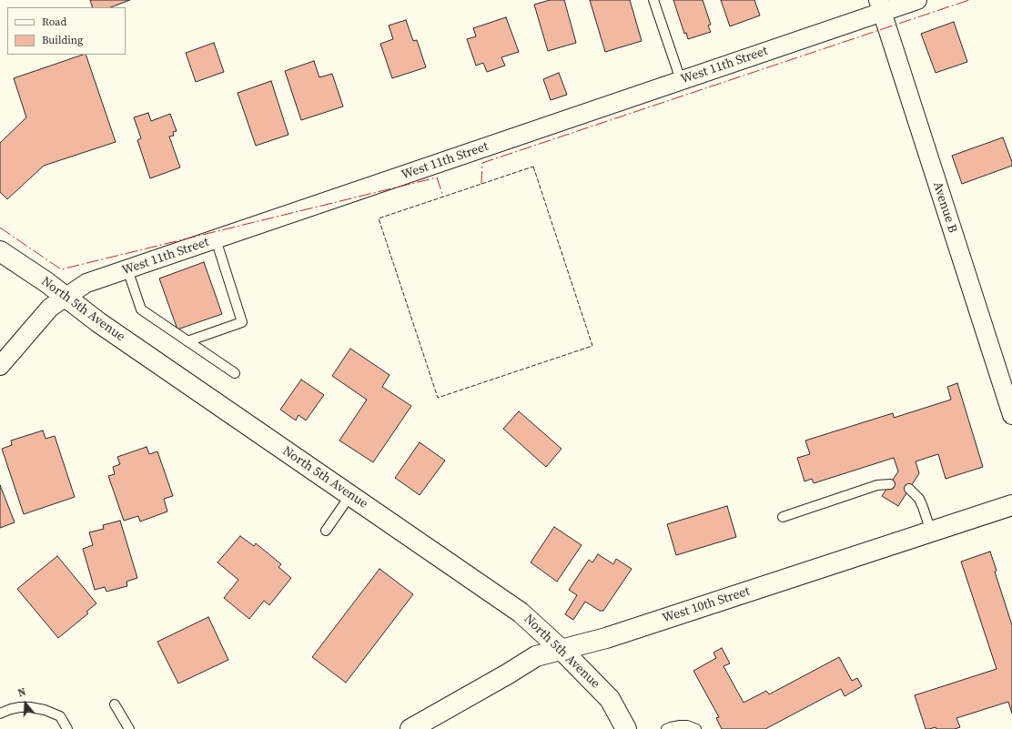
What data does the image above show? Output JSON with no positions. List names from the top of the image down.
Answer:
{
  "streets": {
    "street": [
      "West 11th Street",
      "Avenue B",
      "North 5th Avenue",
      "West 10th Street"
    ]
  },
  "crossings": [
    ["West 11th Street", "Avenue B"],
    ["West 11th Street", "North 5th Avenue"],
    ["North 5th Avenue", "West 10th Street"]
  ],
  "legend": ["Road", "Building"],
  "north": "top"
}
